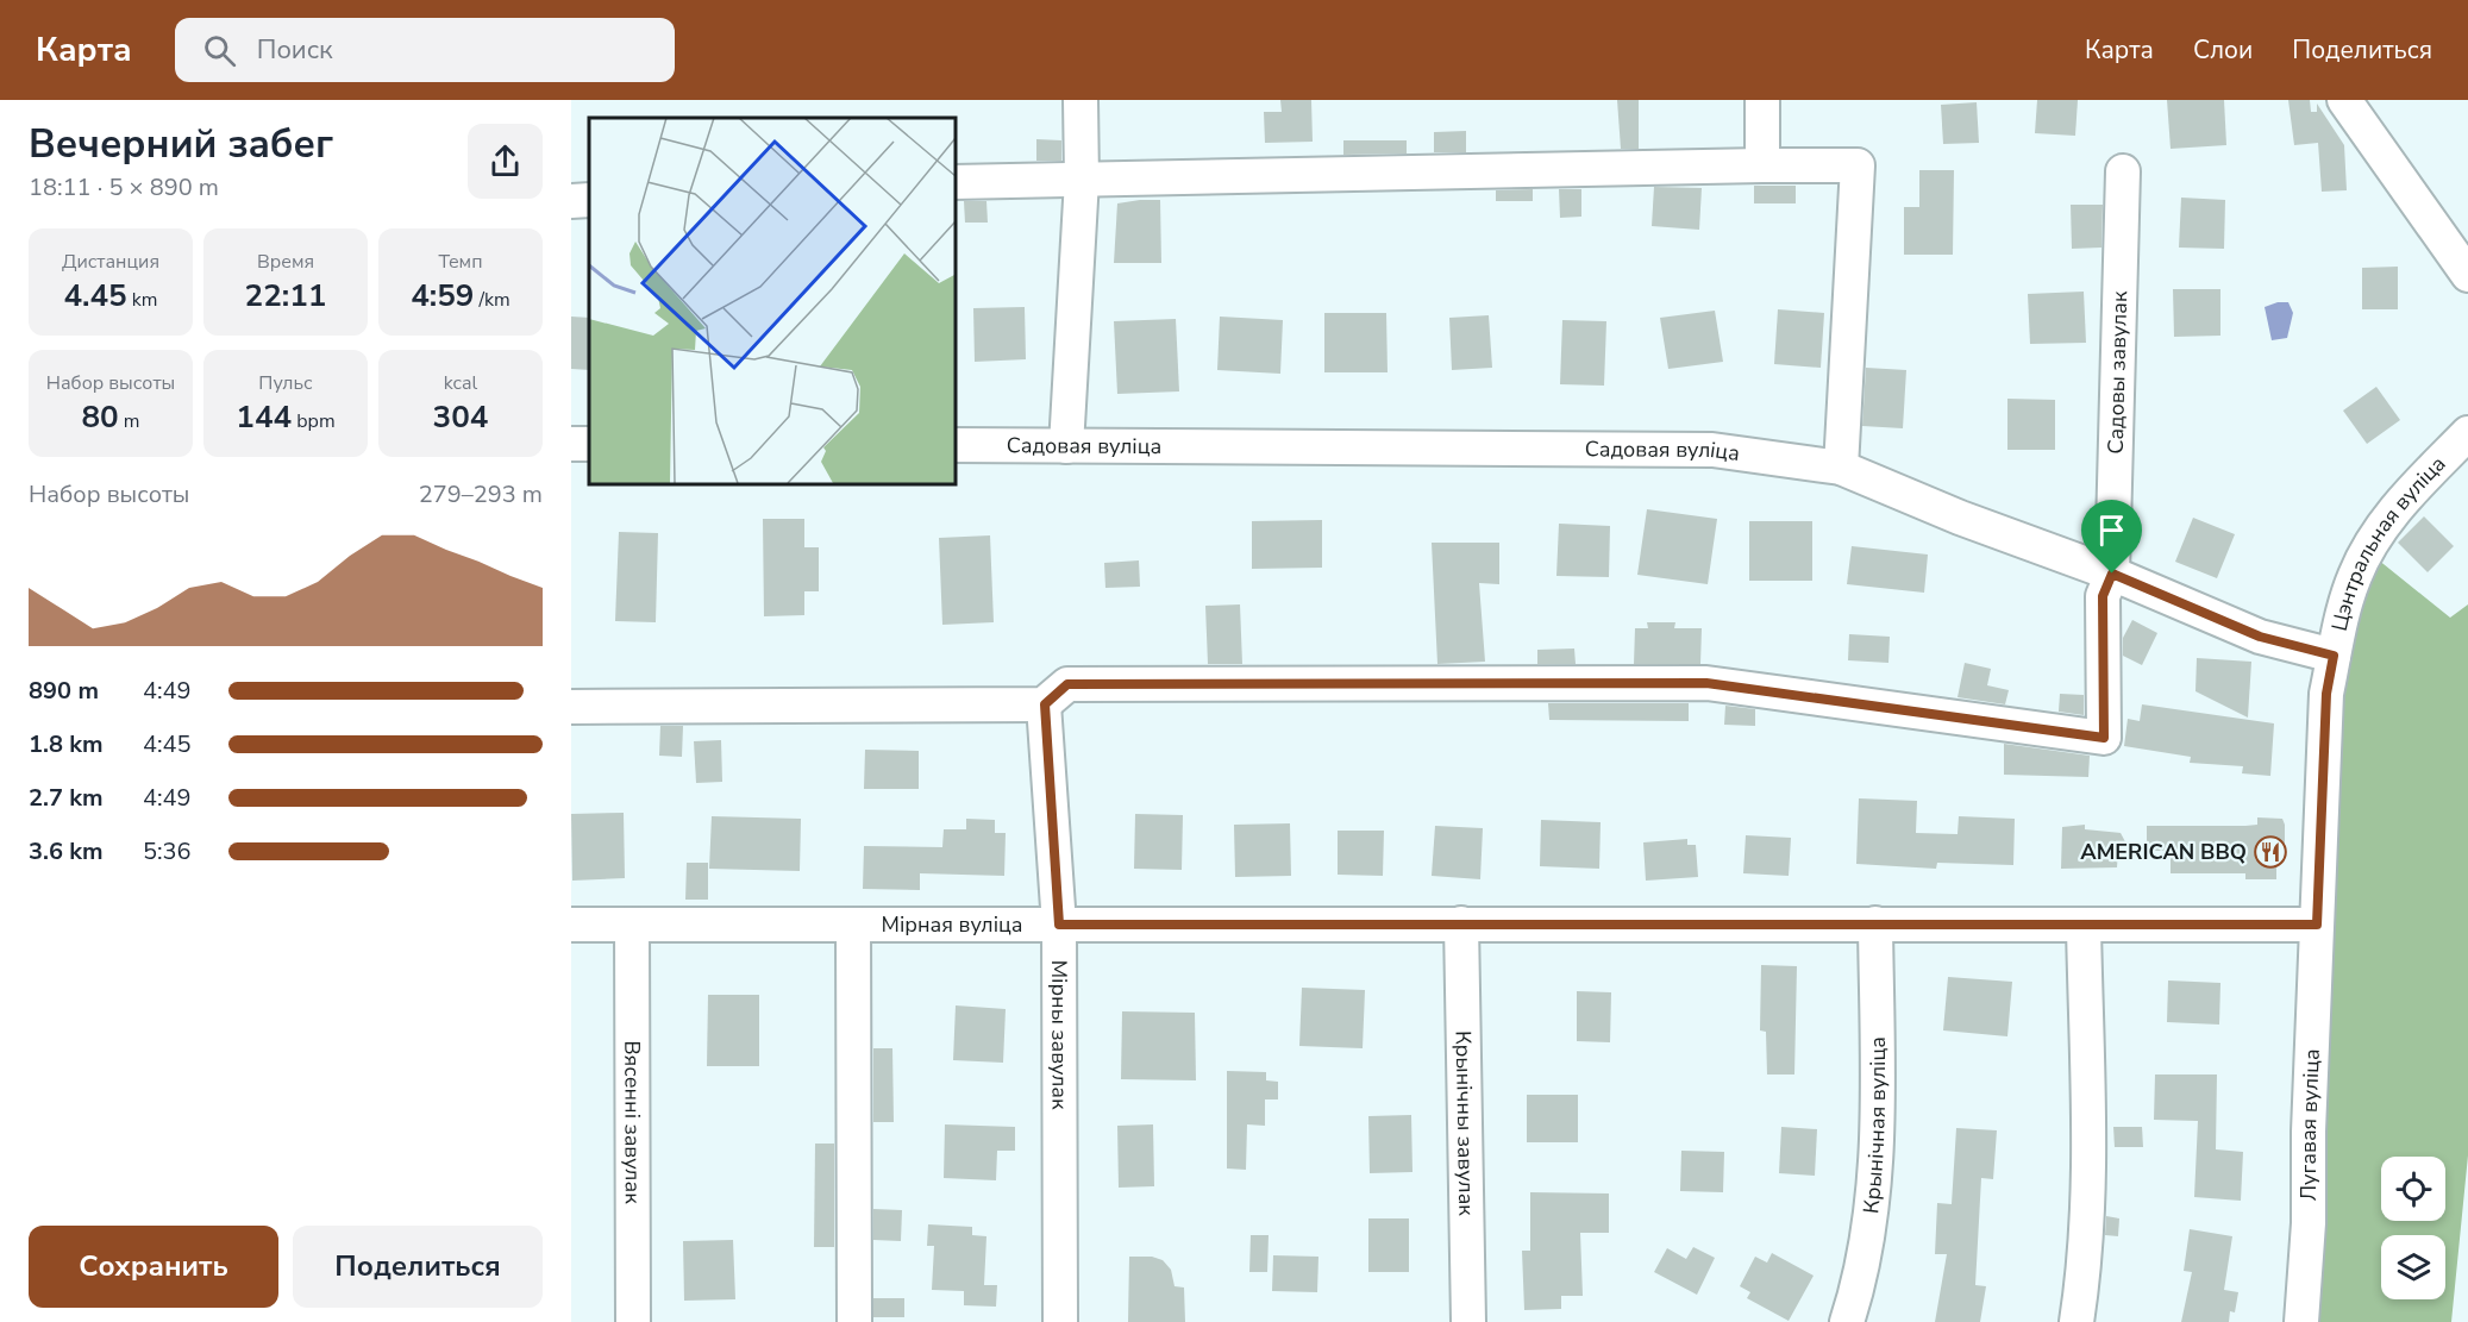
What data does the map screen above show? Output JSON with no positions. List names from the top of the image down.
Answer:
{
  "streets": {
    "street": [
      "Садовы завулак",
      "Садовая вуліца",
      "Цэнтральная вуліца",
      "Мірная вуліца",
      "Мірны завулак",
      "Крынічны завулак",
      "Вясенні завулак",
      "Лугавая вуліца",
      "Крынічная вуліца"
    ]
  },
  "crossings": [
    ["Садовы завулак", "Садовая вуліца"],
    ["Садовы завулак", "Мірны завулак"],
    ["Садовая вуліца", "Цэнтральная вуліца"],
    ["Цэнтральная вуліца", "Мірная вуліца"],
    ["Цэнтральная вуліца", "Лугавая вуліца"],
    ["Мірная вуліца", "Мірны завулак"],
    ["Мірная вуліца", "Крынічны завулак"],
    ["Мірная вуліца", "Вясенні завулак"],
    ["Мірная вуліца", "Лугавая вуліца"],
    ["Мірная вуліца", "Крынічная вуліца"]
  ],
  "places": {
    "restaurant": ["AMERICAN BBQ"]
  },
  "page": {
    "header": "Карта",
    "search": "Поиск",
    "nav": ["Карта", "Слои", "Поделиться"],
    "heading": ["Вечерний забег", "18:11 · 5 × 890 m"],
    "stats": [
      ["Дистанция", "4.45 km"],
      ["Время", "22:11"],
      ["Темп", "4:59 /km"],
      ["Набор высоты", "80 m"],
      ["Пульс", "144 bpm"],
      ["kcal", "304"]
    ],
    "chart": ["Набор высоты", "279–293 m"],
    "list": [
      {
        "name": "890 m",
        "note": "4:49"
      },
      {
        "name": "1.8 km",
        "note": "4:45"
      },
      {
        "name": "2.7 km",
        "note": "4:49"
      },
      {
        "name": "3.6 km",
        "note": "5:36"
      }
    ],
    "buttons": ["Сохранить", "Поделиться"]
  }
}
